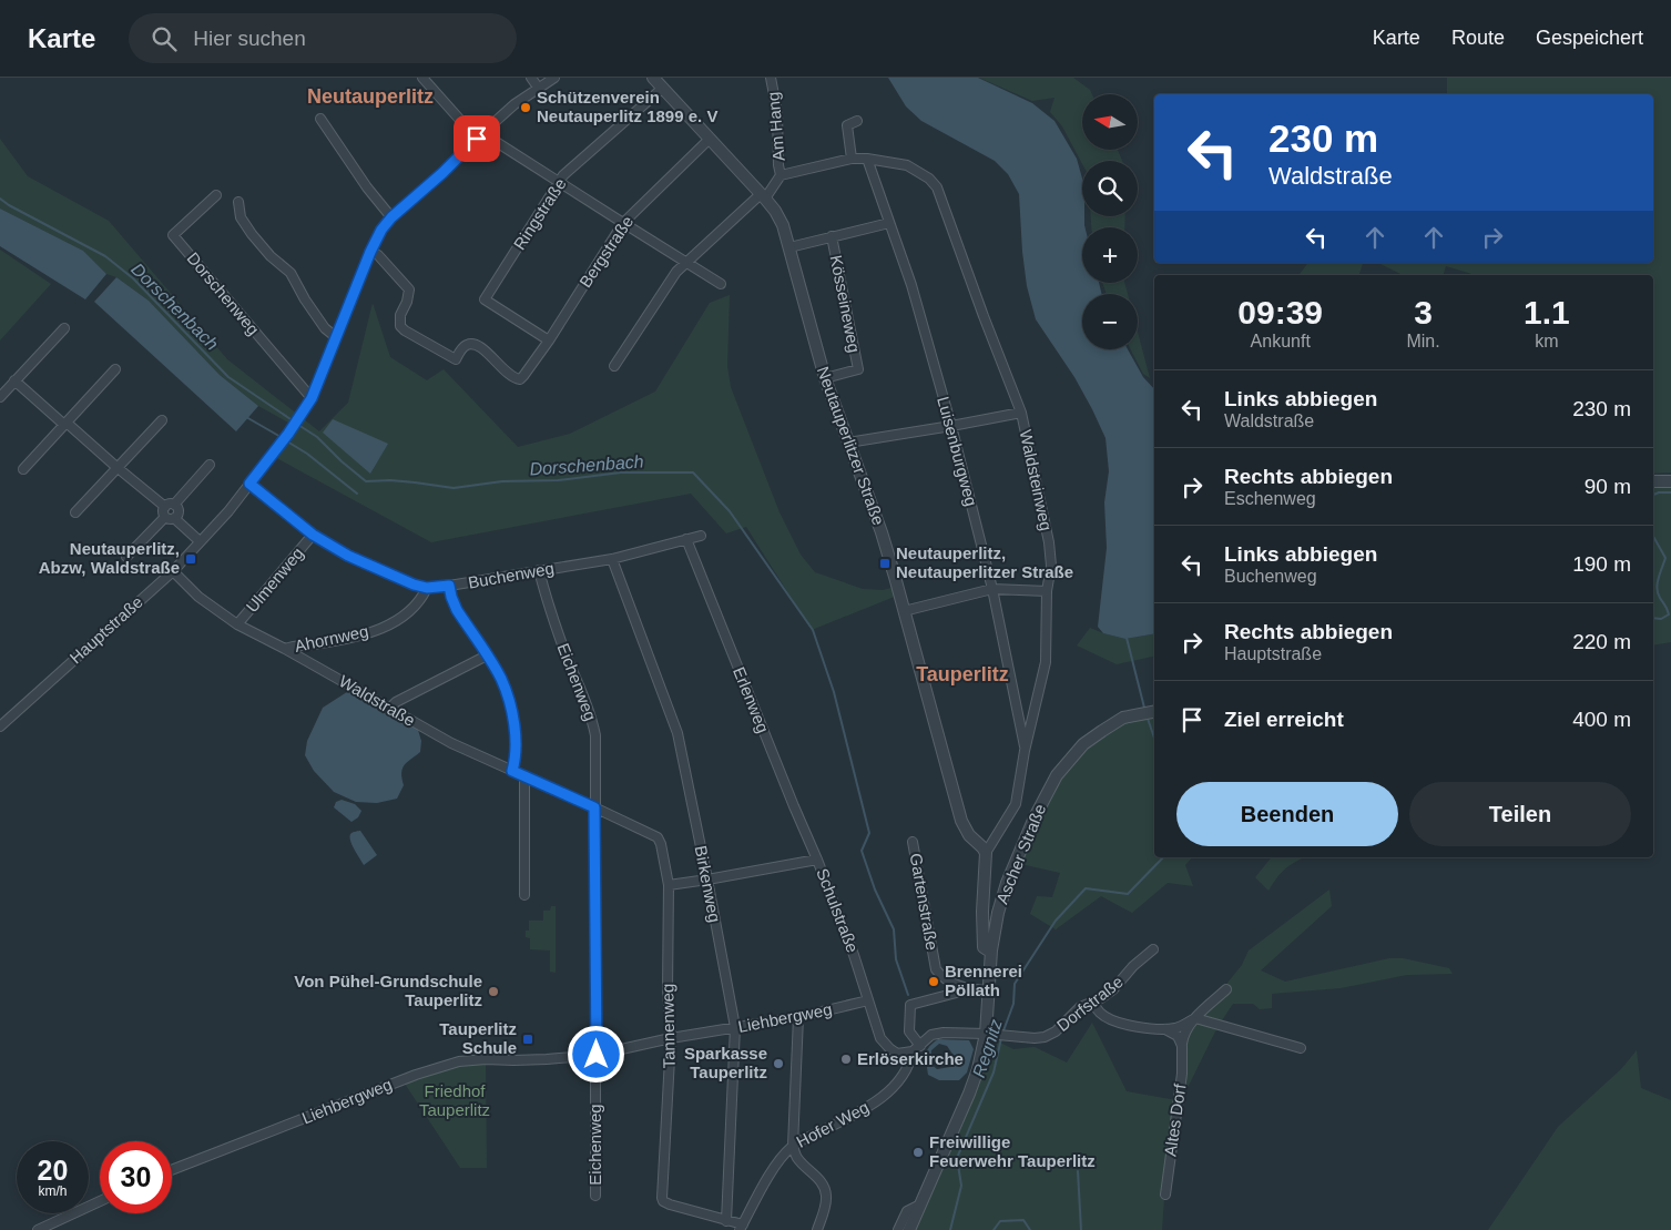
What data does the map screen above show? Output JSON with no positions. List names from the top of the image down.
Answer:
{
  "streets": {
    "street": [
      "Am Hang",
      "Ringstraße",
      "Bergstraße",
      "Dorschenweg",
      "Kösseineweg",
      "Neutauperlitzer Straße",
      "Luisenburgweg",
      "Waldsteinweg",
      "Buchenweg",
      "Ulmenweg",
      "Hauptstraße",
      "Ahornweg",
      "Eichenweg",
      "Erlenweg",
      "Waldstraße",
      "Ascher Straße",
      "Birkenweg",
      "Gartenstraße",
      "Schulstraße",
      "Dorfstraße",
      "Liehbergweg",
      "Tannenweg",
      "Altes Dorf",
      "Hofer Weg"
    ]
  },
  "crossings": [
    ["Am Hang", "Waldsteinweg"],
    ["Ringstraße", "Bergstraße"],
    ["Bergstraße", "Hauptstraße"],
    ["Dorschenweg", "Hauptstraße"],
    ["Kösseineweg", "Neutauperlitzer Straße"],
    ["Kösseineweg", "Luisenburgweg"],
    ["Neutauperlitzer Straße", "Waldsteinweg"],
    ["Luisenburgweg", "Waldsteinweg"],
    ["Buchenweg", "Ulmenweg"],
    ["Buchenweg", "Hauptstraße"],
    ["Buchenweg", "Ahornweg"],
    ["Buchenweg", "Eichenweg"],
    ["Buchenweg", "Erlenweg"],
    ["Buchenweg", "Birkenweg"],
    ["Ulmenweg", "Waldstraße"],
    ["Hauptstraße", "Waldstraße"],
    ["Ahornweg", "Waldstraße"],
    ["Eichenweg", "Waldstraße"],
    ["Eichenweg", "Liehbergweg"],
    ["Eichenweg", "Tannenweg"],
    ["Erlenweg", "Schulstraße"],
    ["Waldstraße", "Tannenweg"],
    ["Ascher Straße", "Gartenstraße"],
    ["Ascher Straße", "Dorfstraße"],
    ["Birkenweg", "Schulstraße"],
    ["Birkenweg", "Liehbergweg"],
    ["Birkenweg", "Tannenweg"],
    ["Schulstraße", "Dorfstraße"],
    ["Schulstraße", "Liehbergweg"],
    ["Schulstraße", "Tannenweg"],
    ["Schulstraße", "Hofer Weg"],
    ["Dorfstraße", "Altes Dorf"],
    ["Dorfstraße", "Hofer Weg"],
    ["Liehbergweg", "Tannenweg"],
    ["Tannenweg", "Hofer Weg"]
  ],
  "districts": ["Neutauperlitz", "Tauperlitz"],
  "water": ["Dorschenbach", "Regnitz"],
  "parks": ["Friedhof Tauperlitz"],
  "places": {
    "other": [
      "Schützenverein Neutauperlitz 1899 e. V",
      "Brennerei Pöllath",
      "Von Pühel-Grundschule Tauperlitz",
      "Erlöserkirche",
      "Sparkasse Tauperlitz",
      "Freiwillige Feuerwehr Tauperlitz"
    ],
    "transit": ["Neutauperlitz, Abzw, Waldstraße", "Neutauperlitz, Neutauperlitzer Straße", "Tauperlitz Schule"]
  },
  "north": "left",
  "page": {
    "header": "Karte",
    "search": "Hier suchen",
    "nav": ["Karte", "Route", "Gespeichert"],
    "map_buttons": ["+", "−"],
    "turn": ["230 m", "Waldstraße"],
    "eta": [
      "09:39",
      "Ankunft",
      "3",
      "Min.",
      "1.1",
      "km"
    ],
    "list": [
      {
        "name": "Links abbiegen",
        "note": "Waldstraße",
        "value": "230 m"
      },
      {
        "name": "Rechts abbiegen",
        "note": "Eschenweg",
        "value": "90 m"
      },
      {
        "name": "Links abbiegen",
        "note": "Buchenweg",
        "value": "190 m"
      },
      {
        "name": "Rechts abbiegen",
        "note": "Hauptstraße",
        "value": "220 m"
      },
      {
        "name": "Ziel erreicht",
        "value": "400 m"
      }
    ],
    "buttons": ["Beenden", "Teilen"],
    "speed": "20 km/h",
    "limit": "30"
  }
}
